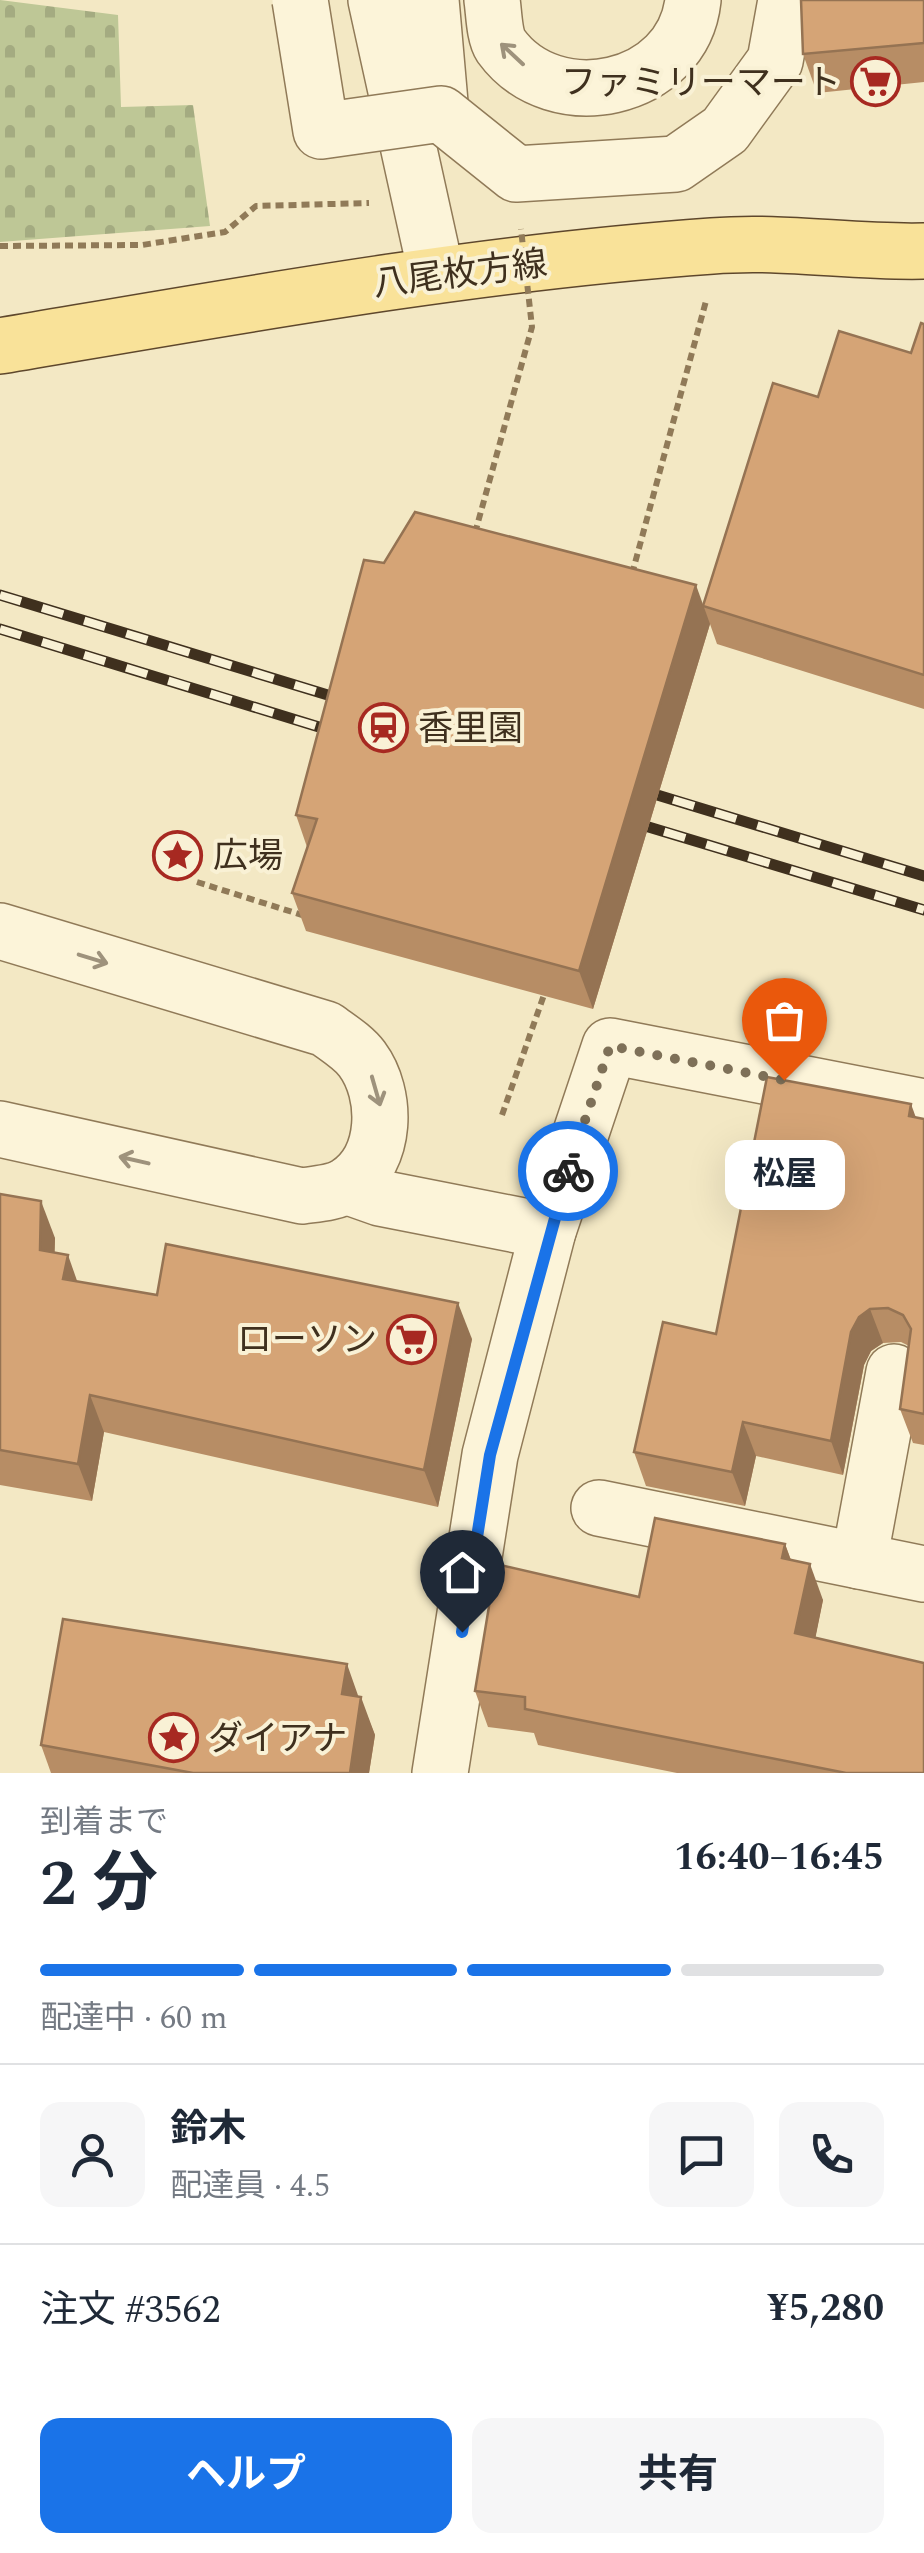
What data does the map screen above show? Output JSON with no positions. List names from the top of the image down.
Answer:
{
  "streets": {
    "main road": ["八尾枚方線"]
  },
  "places": {
    "supermarket": ["ファミリーマート", "ローソン"],
    "station": ["香里園"],
    "place": ["広場", "ダイアナ"],
    "other": ["松屋"]
  },
  "page": {
    "bubble": "松屋",
    "heading": ["2 分", "到着まで", "16:40–16:45"],
    "panel": [
      "鈴木",
      "配達員 · 4.5",
      "注文 #3562",
      "¥5,280"
    ],
    "bar": "配達中 · 60 m",
    "buttons": ["ヘルプ", "共有"]
  }
}
